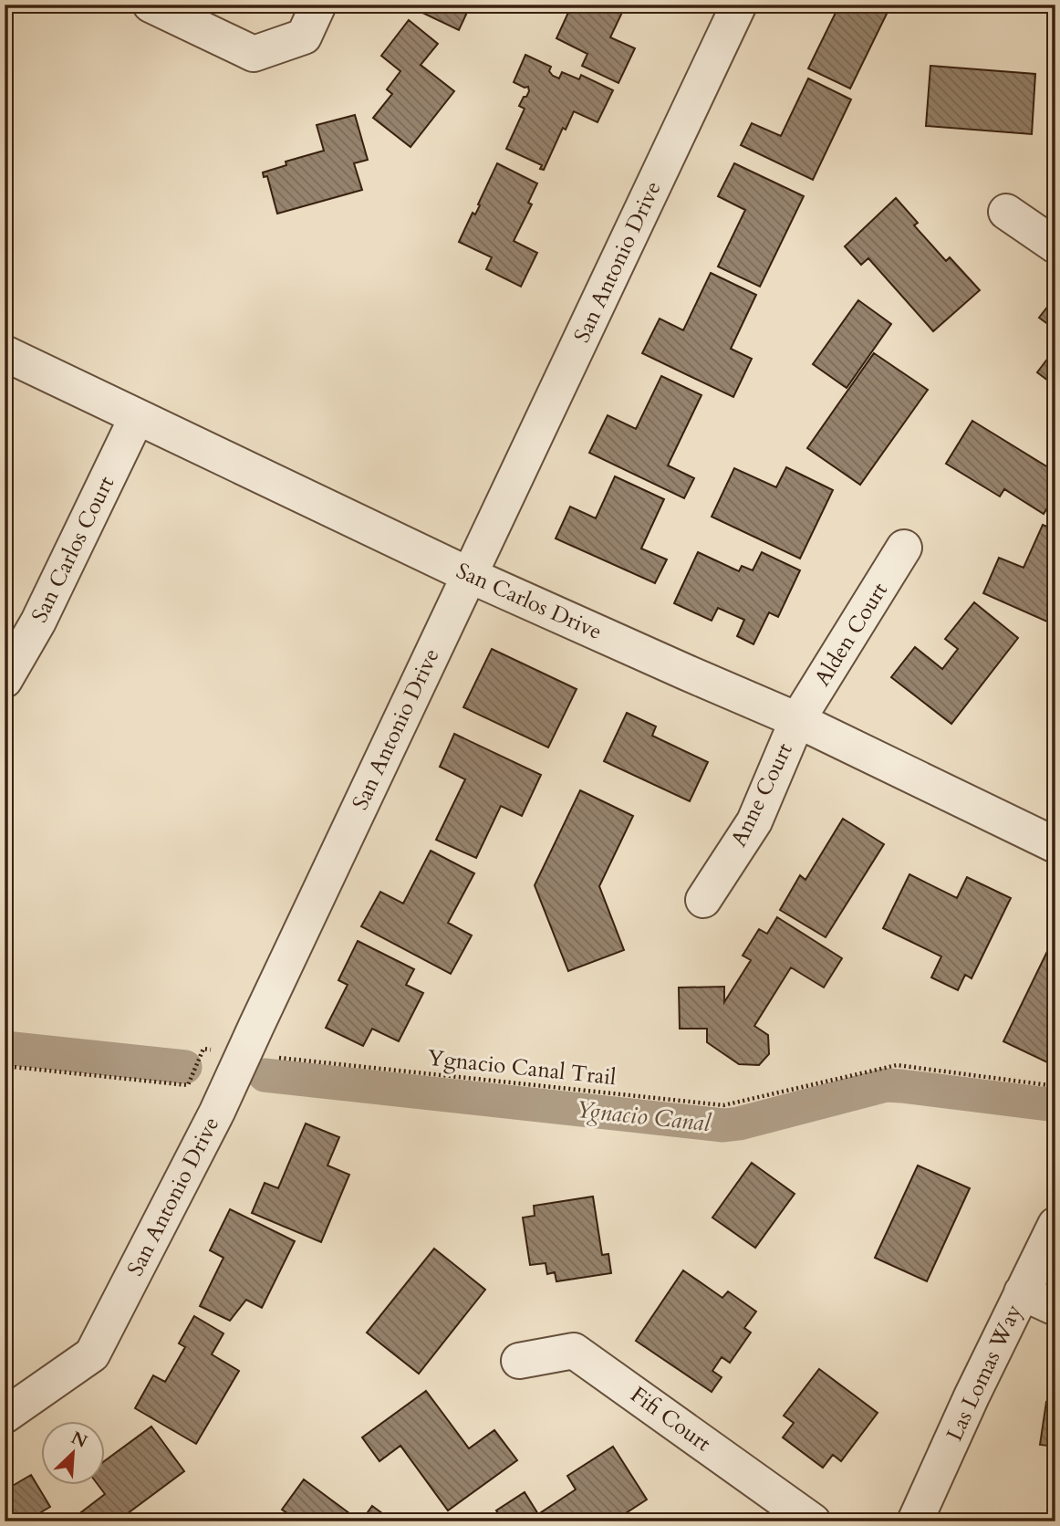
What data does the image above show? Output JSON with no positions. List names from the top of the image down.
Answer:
{
  "streets": {
    "street": [
      "San Antonio Drive",
      "San Carlos Court",
      "San Carlos Drive",
      "Alden Court",
      "Anne Court",
      "Las Lomas Way",
      "Fifi Court"
    ],
    "path": ["Ygnacio Canal Trail"]
  },
  "crossings": [
    ["San Antonio Drive", "San Carlos Drive"],
    ["San Antonio Drive", "Ygnacio Canal Trail"],
    ["San Carlos Court", "San Carlos Drive"],
    ["San Carlos Drive", "Alden Court"],
    ["San Carlos Drive", "Anne Court"],
    ["Alden Court", "Anne Court"]
  ],
  "water": ["Ygnacio Canal"],
  "north": "top right"
}
